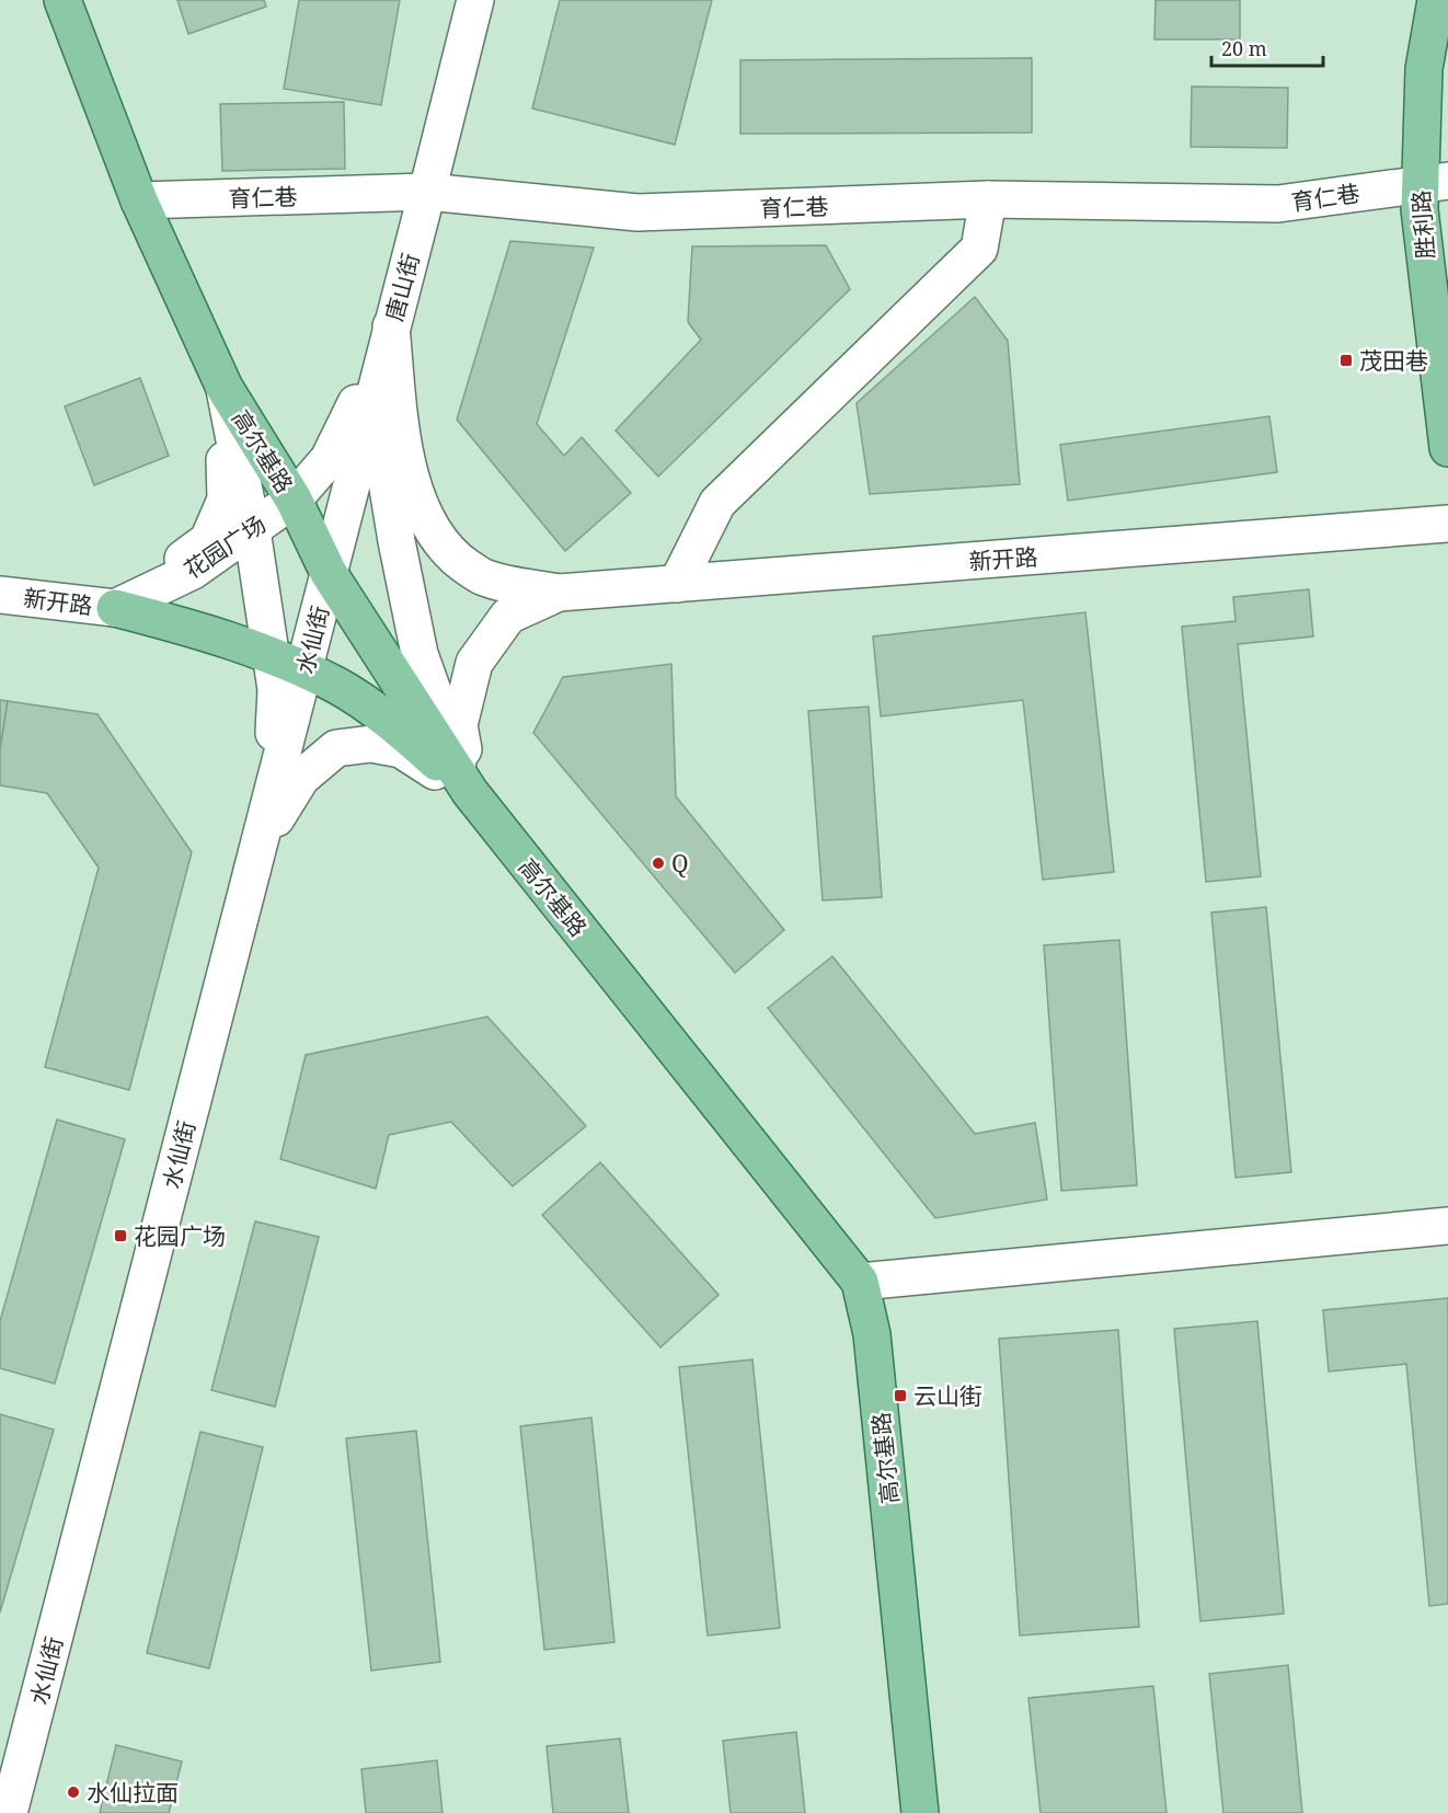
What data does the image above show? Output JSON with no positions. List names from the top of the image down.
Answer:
{
  "streets": {
    "main road": [
      "育仁巷",
      "胜利路",
      "唐山街",
      "高尔基路",
      "花园广场",
      "新开路",
      "水仙街"
    ]
  },
  "crossings": [
    ["育仁巷", "胜利路"],
    ["育仁巷", "唐山街"],
    ["育仁巷", "高尔基路"],
    ["唐山街", "高尔基路"],
    ["唐山街", "花园广场"],
    ["唐山街", "水仙街"],
    ["高尔基路", "花园广场"],
    ["高尔基路", "水仙街"],
    ["花园广场", "新开路"]
  ],
  "places": {
    "transit": ["茂田巷", "花园广场", "云山街"],
    "other": ["Q", "水仙拉面"]
  },
  "scale_bar": "20 m"
}
